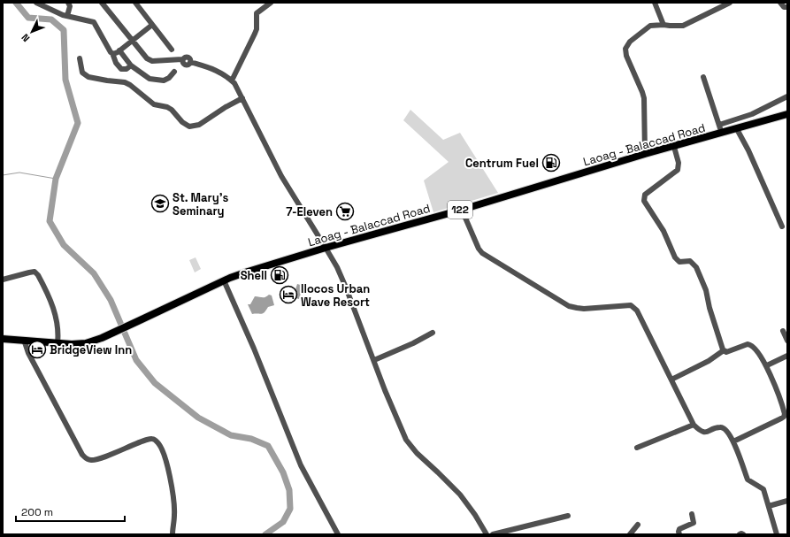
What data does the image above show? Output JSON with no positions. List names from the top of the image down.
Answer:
{
  "streets": {
    "main road": ["Laoag - Balaccad Road", "122"]
  },
  "places": {
    "fuel station": ["Centrum Fuel", "Shell"],
    "school or university": ["St. Mary's Seminary"],
    "supermarket": ["7-Eleven"],
    "hotel": ["Ilocos Urban Wave Resort", "BridgeView Inn"]
  },
  "scale_bar": "200 m",
  "north": "bottom left"
}
